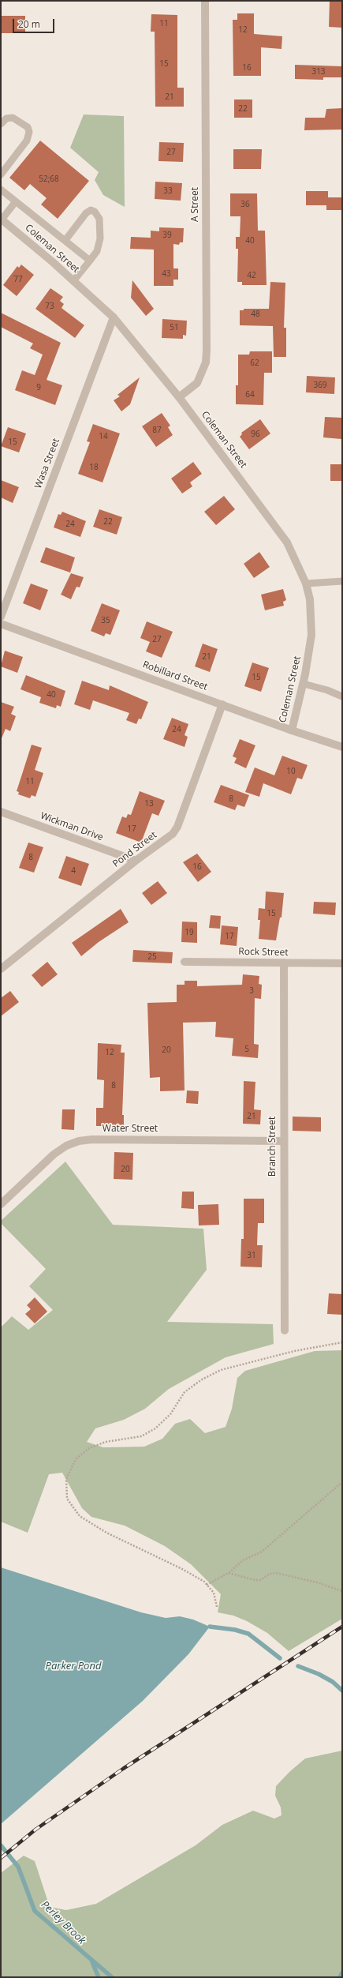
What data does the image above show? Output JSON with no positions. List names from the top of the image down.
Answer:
{
  "streets": {
    "street": [
      "A Street",
      "Coleman Street",
      "Wasa Street",
      "Robillard Street",
      "Wickman Drive",
      "Pond Street",
      "Rock Street",
      "Water Street",
      "Branch Street"
    ]
  },
  "crossings": [
    ["A Street", "Coleman Street"],
    ["Coleman Street", "Wasa Street"],
    ["Coleman Street", "Robillard Street"],
    ["Robillard Street", "Pond Street"],
    ["Wickman Drive", "Pond Street"],
    ["Rock Street", "Branch Street"],
    ["Water Street", "Branch Street"]
  ],
  "water": ["Parker Pond", "Perley Brook"],
  "house_numbers": [
    "11",
    "12",
    "15",
    "16",
    "313",
    "21",
    "22",
    "27",
    "52;68",
    "33",
    "36",
    "39",
    "40",
    "43",
    "42",
    "77",
    "73",
    "48",
    "51",
    "62",
    "369",
    "9",
    "64",
    "87",
    "96",
    "14",
    "15",
    "18",
    "22",
    "24",
    "35",
    "27",
    "21",
    "15",
    "40",
    "24",
    "10",
    "11",
    "8",
    "13",
    "17",
    "8",
    "16",
    "4",
    "15",
    "19",
    "17",
    "25",
    "3",
    "5",
    "20",
    "12",
    "8",
    "21",
    "20",
    "31"
  ],
  "scale_bar": "20 m"
}
